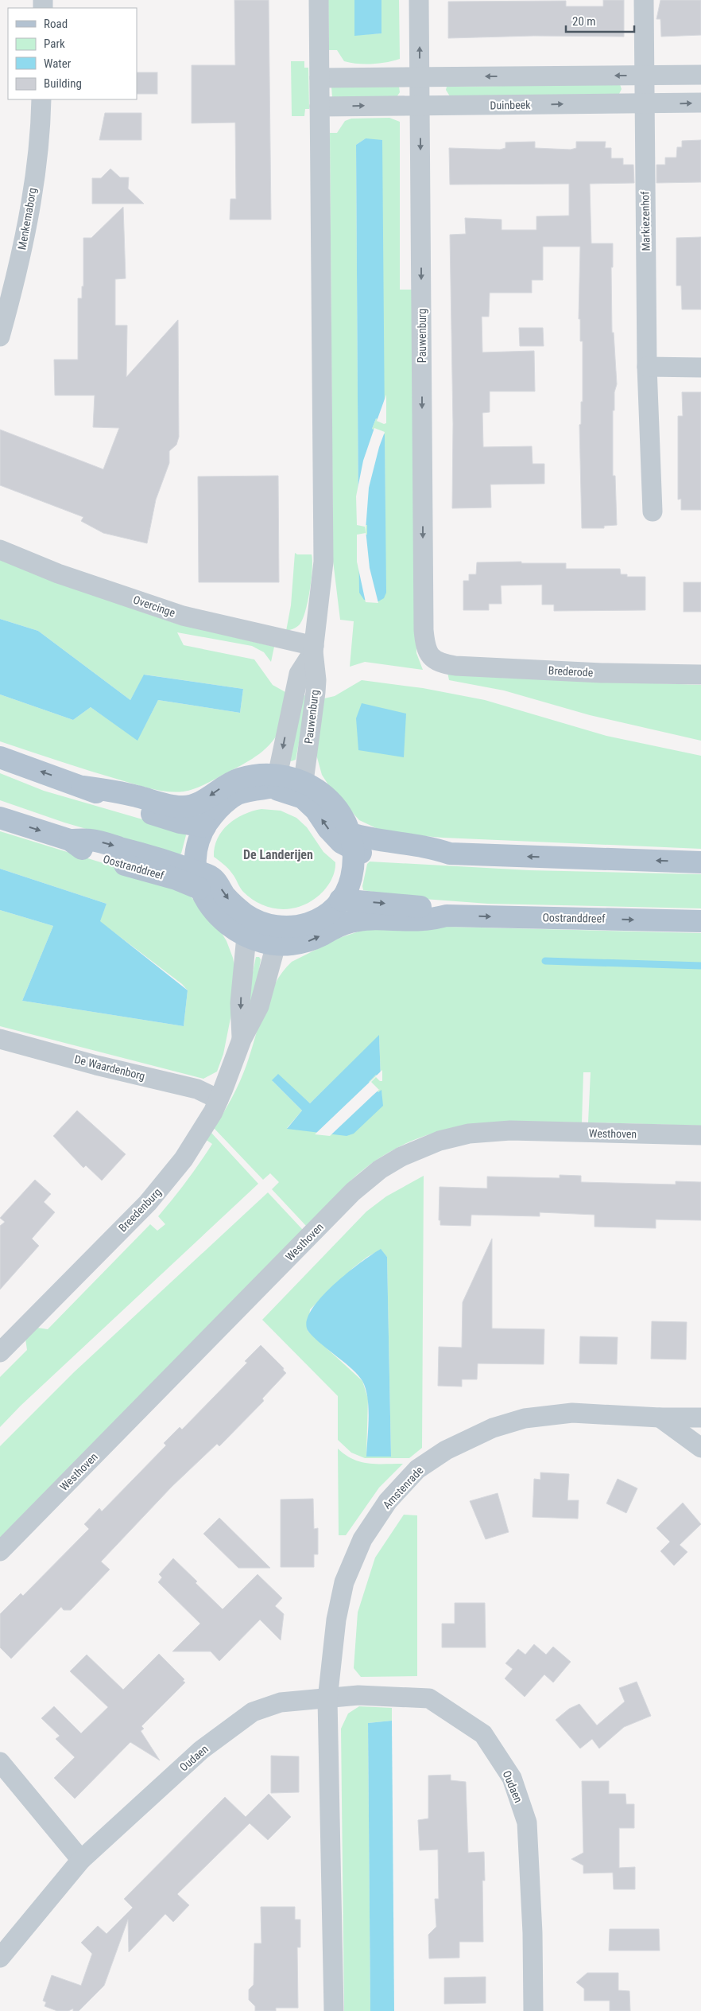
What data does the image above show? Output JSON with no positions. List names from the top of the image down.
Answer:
{
  "streets": {
    "main road": ["Oostranddreef"],
    "street": [
      "Duinbeek",
      "Menkemaborg",
      "Markiezenhof",
      "Pauwenburg",
      "Overcinge",
      "Brederode",
      "De Waardenborg",
      "Westhoven",
      "Breedenburg",
      "Amstenrade",
      "Oudaen"
    ]
  },
  "crossings": [
    ["Duinbeek", "Markiezenhof"],
    ["Duinbeek", "Pauwenburg"],
    ["Pauwenburg", "Overcinge"],
    ["Pauwenburg", "Brederode"],
    ["Oostranddreef", "Breedenburg"],
    ["De Waardenborg", "Breedenburg"],
    ["Amstenrade", "Oudaen"]
  ],
  "districts": ["De Landerijen"],
  "legend": [
    "Road",
    "Park",
    "Water",
    "Building"
  ],
  "scale_bar": "20 m"
}
